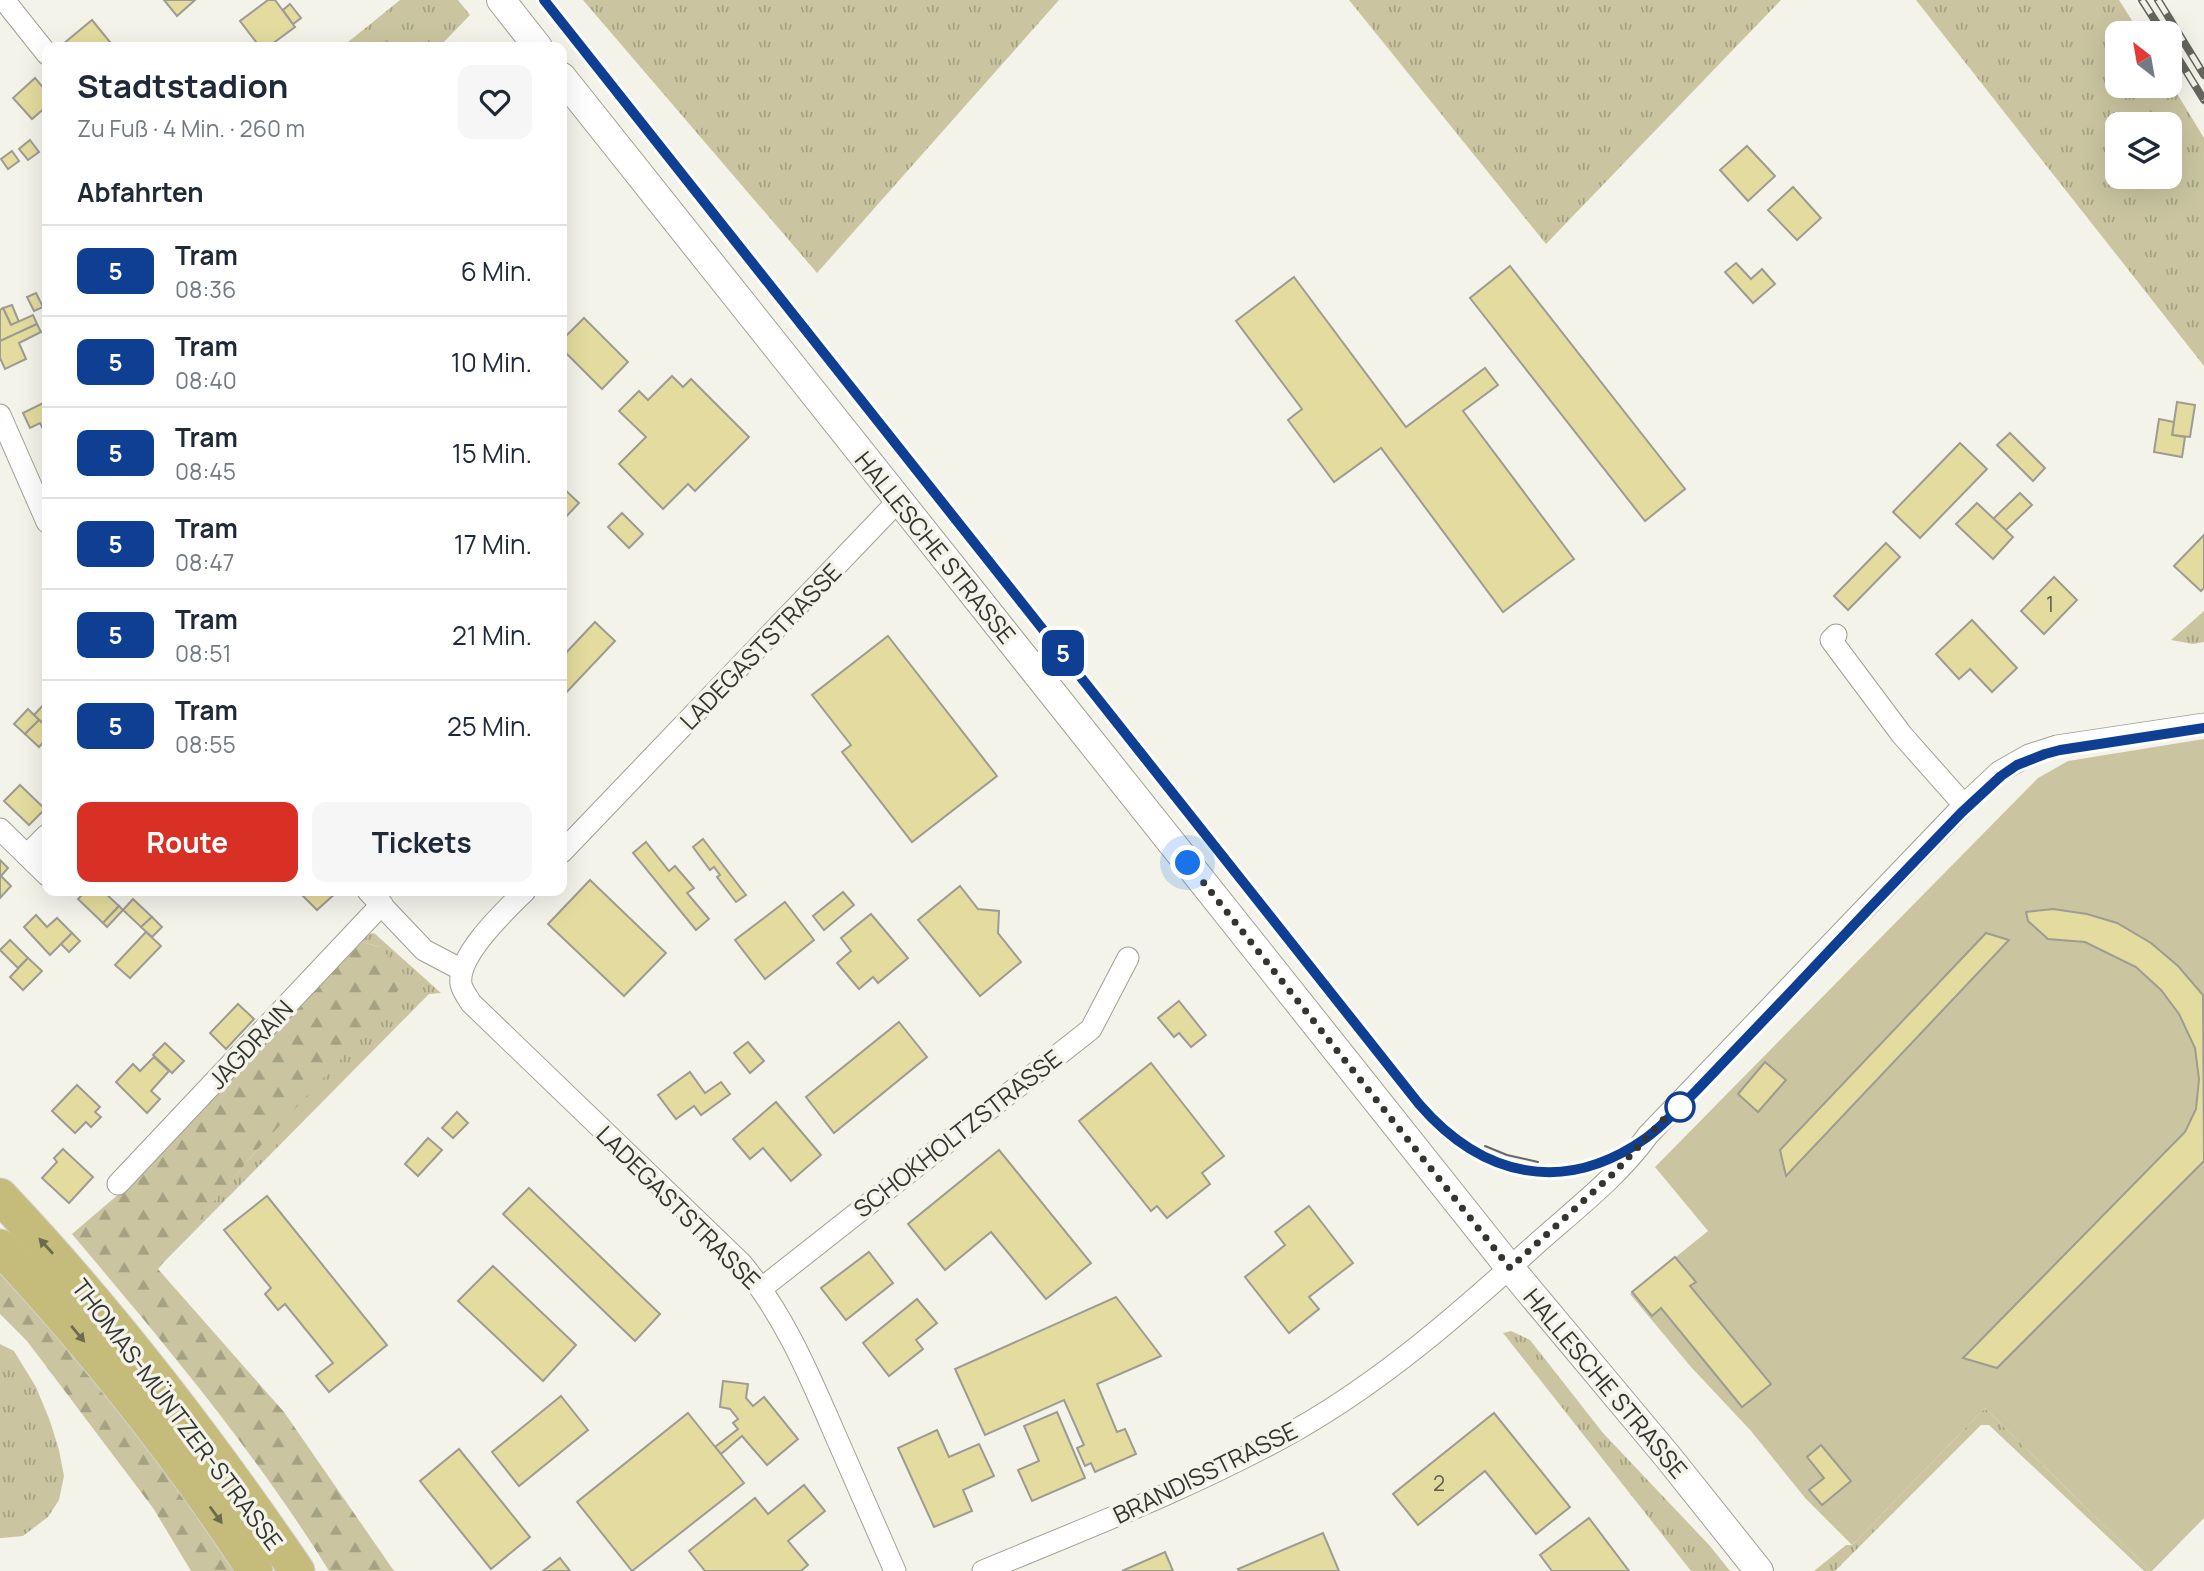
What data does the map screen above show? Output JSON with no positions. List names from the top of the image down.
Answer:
{
  "streets": {
    "main road": ["THOMAS-MÜNTZER-STRASSE"],
    "street": [
      "HALLESCHE STRASSE",
      "LADEGASTSTRASSE",
      "JAGDRAIN",
      "SCHOKHOLTZSTRASSE",
      "BRANDISSTRASSE"
    ]
  },
  "crossings": [
    ["HALLESCHE STRASSE", "LADEGASTSTRASSE"],
    ["HALLESCHE STRASSE", "BRANDISSTRASSE"],
    ["LADEGASTSTRASSE", "SCHOKHOLTZSTRASSE"]
  ],
  "lines": ["tram line 5"],
  "house_numbers": ["1", "2"],
  "north": "top left",
  "page": {
    "on_map": "5",
    "heading": [
      ["Stadtstadion", "Zu Fuß · 4 Min. · 260 m"],
      "Abfahrten"
    ],
    "list": [
      {
        "mark": "5",
        "name": "Tram",
        "note": "08:36",
        "value": "6 Min."
      },
      {
        "mark": "5",
        "name": "Tram",
        "note": "08:40",
        "value": "10 Min."
      },
      {
        "mark": "5",
        "name": "Tram",
        "note": "08:45",
        "value": "15 Min."
      },
      {
        "mark": "5",
        "name": "Tram",
        "note": "08:47",
        "value": "17 Min."
      },
      {
        "mark": "5",
        "name": "Tram",
        "note": "08:51",
        "value": "21 Min."
      },
      {
        "mark": "5",
        "name": "Tram",
        "note": "08:55",
        "value": "25 Min."
      }
    ],
    "buttons": ["Route", "Tickets"]
  }
}
